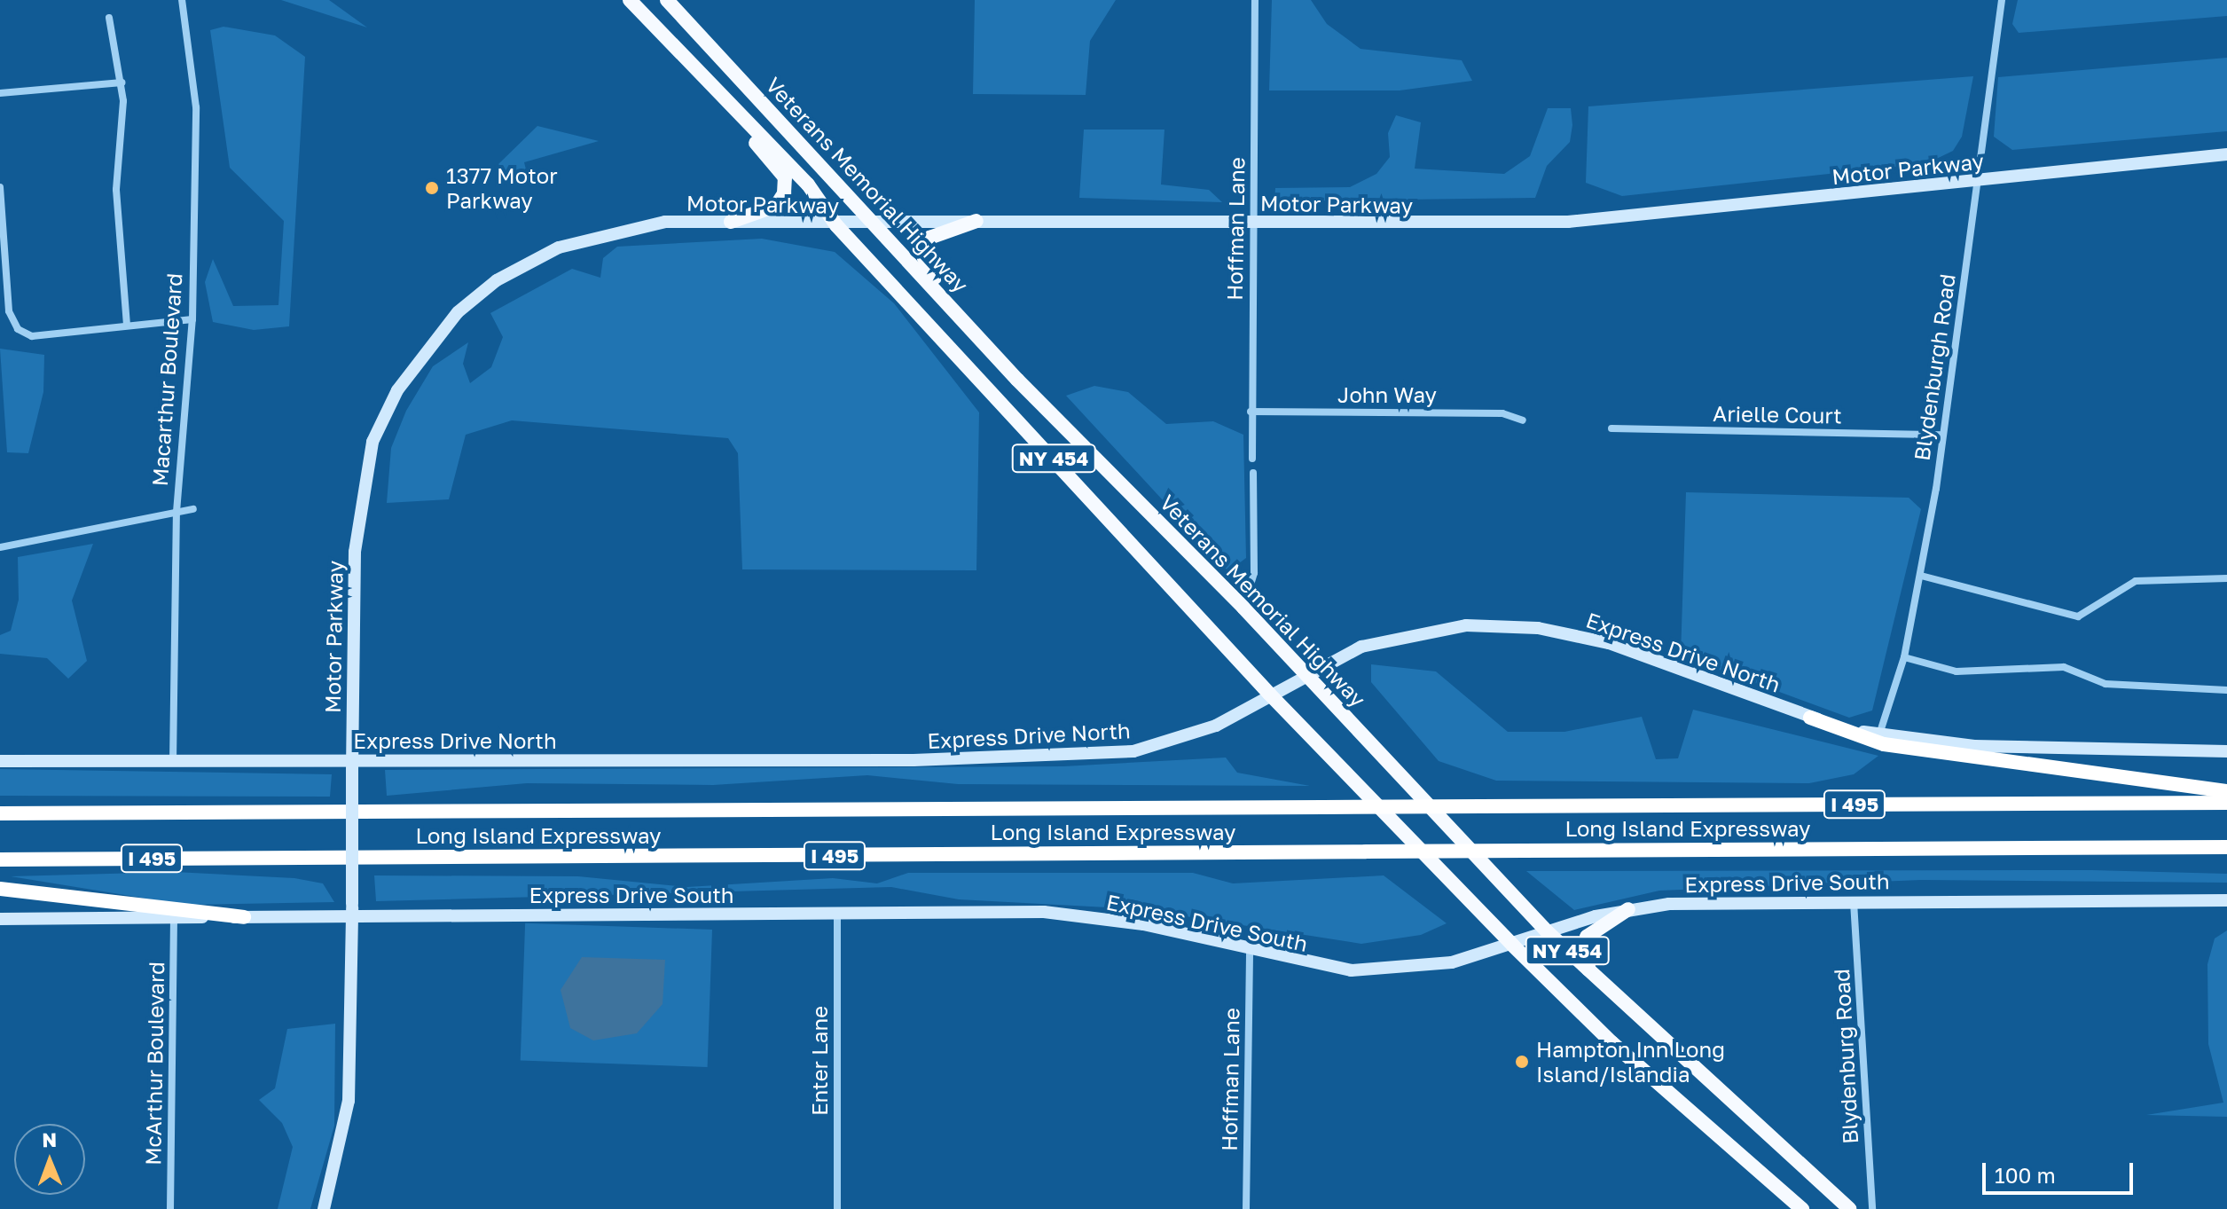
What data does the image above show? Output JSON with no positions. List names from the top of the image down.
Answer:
{
  "streets": {
    "highway": [
      "Veterans Memorial Highway",
      "NY 454",
      "I 495",
      "Long Island Expressway"
    ],
    "main road": ["Motor Parkway", "Express Drive North", "Express Drive South"],
    "street": [
      "Hoffman Lane",
      "Blydenburgh Road",
      "Macarthur Boulevard",
      "John Way",
      "Arielle Court",
      "Blydenburg Road",
      "Enter Lane",
      "McArthur Boulevard"
    ]
  },
  "crossings": [
    ["Motor Parkway", "Veterans Memorial Highway"],
    ["Motor Parkway", "Hoffman Lane"],
    ["Motor Parkway", "Blydenburgh Road"],
    ["Motor Parkway", "Express Drive North"],
    ["Motor Parkway", "Express Drive South"],
    ["Veterans Memorial Highway", "Express Drive North"],
    ["Veterans Memorial Highway", "Express Drive South"],
    ["Hoffman Lane", "John Way"],
    ["Hoffman Lane", "Express Drive South"],
    ["Blydenburgh Road", "Arielle Court"],
    ["Blydenburgh Road", "Express Drive North"],
    ["Macarthur Boulevard", "Express Drive North"],
    ["Express Drive South", "Blydenburg Road"],
    ["Express Drive South", "Enter Lane"],
    ["Express Drive South", "McArthur Boulevard"]
  ],
  "places": ["1377 Motor Parkway", "Hampton Inn Long Island/Islandia"],
  "scale_bar": "100 m",
  "north": "top"
}
